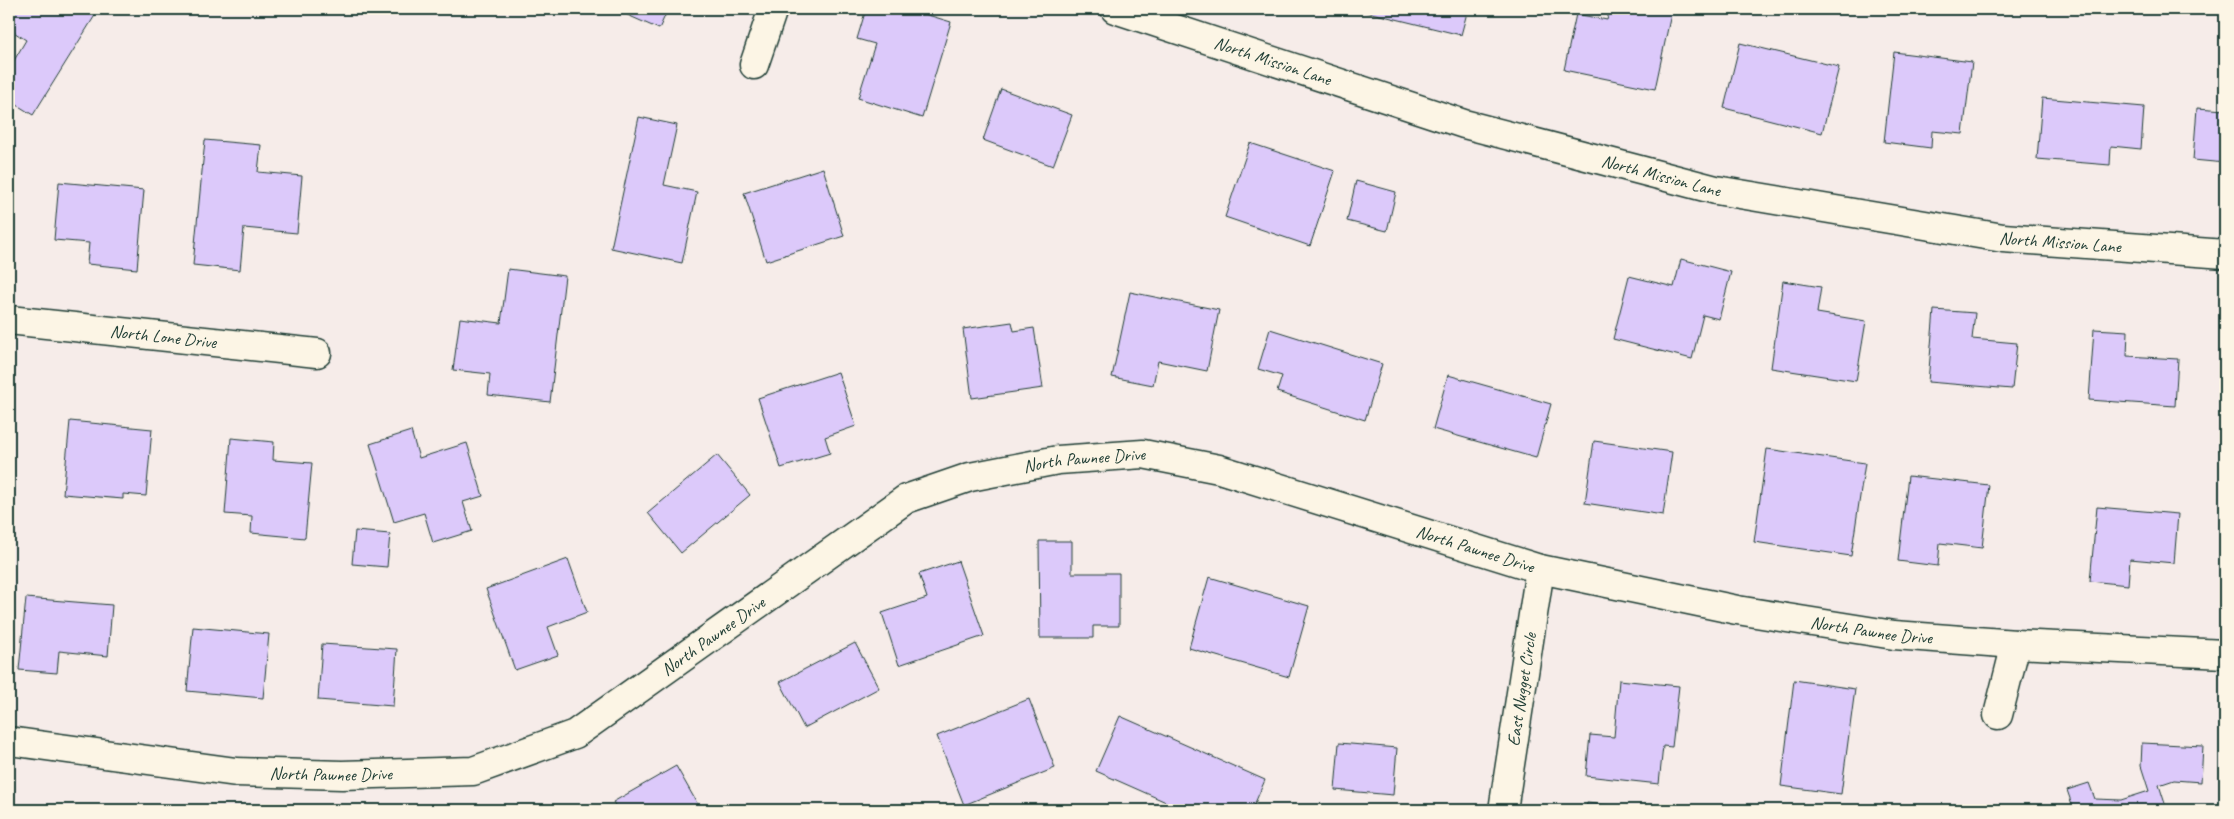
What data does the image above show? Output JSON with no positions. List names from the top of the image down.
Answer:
{
  "streets": {
    "street": [
      "North Mission Lane",
      "North Lone Drive",
      "North Pawnee Drive",
      "East Nugget Circle"
    ]
  },
  "crossings": [
    ["North Pawnee Drive", "East Nugget Circle"]
  ]
}
